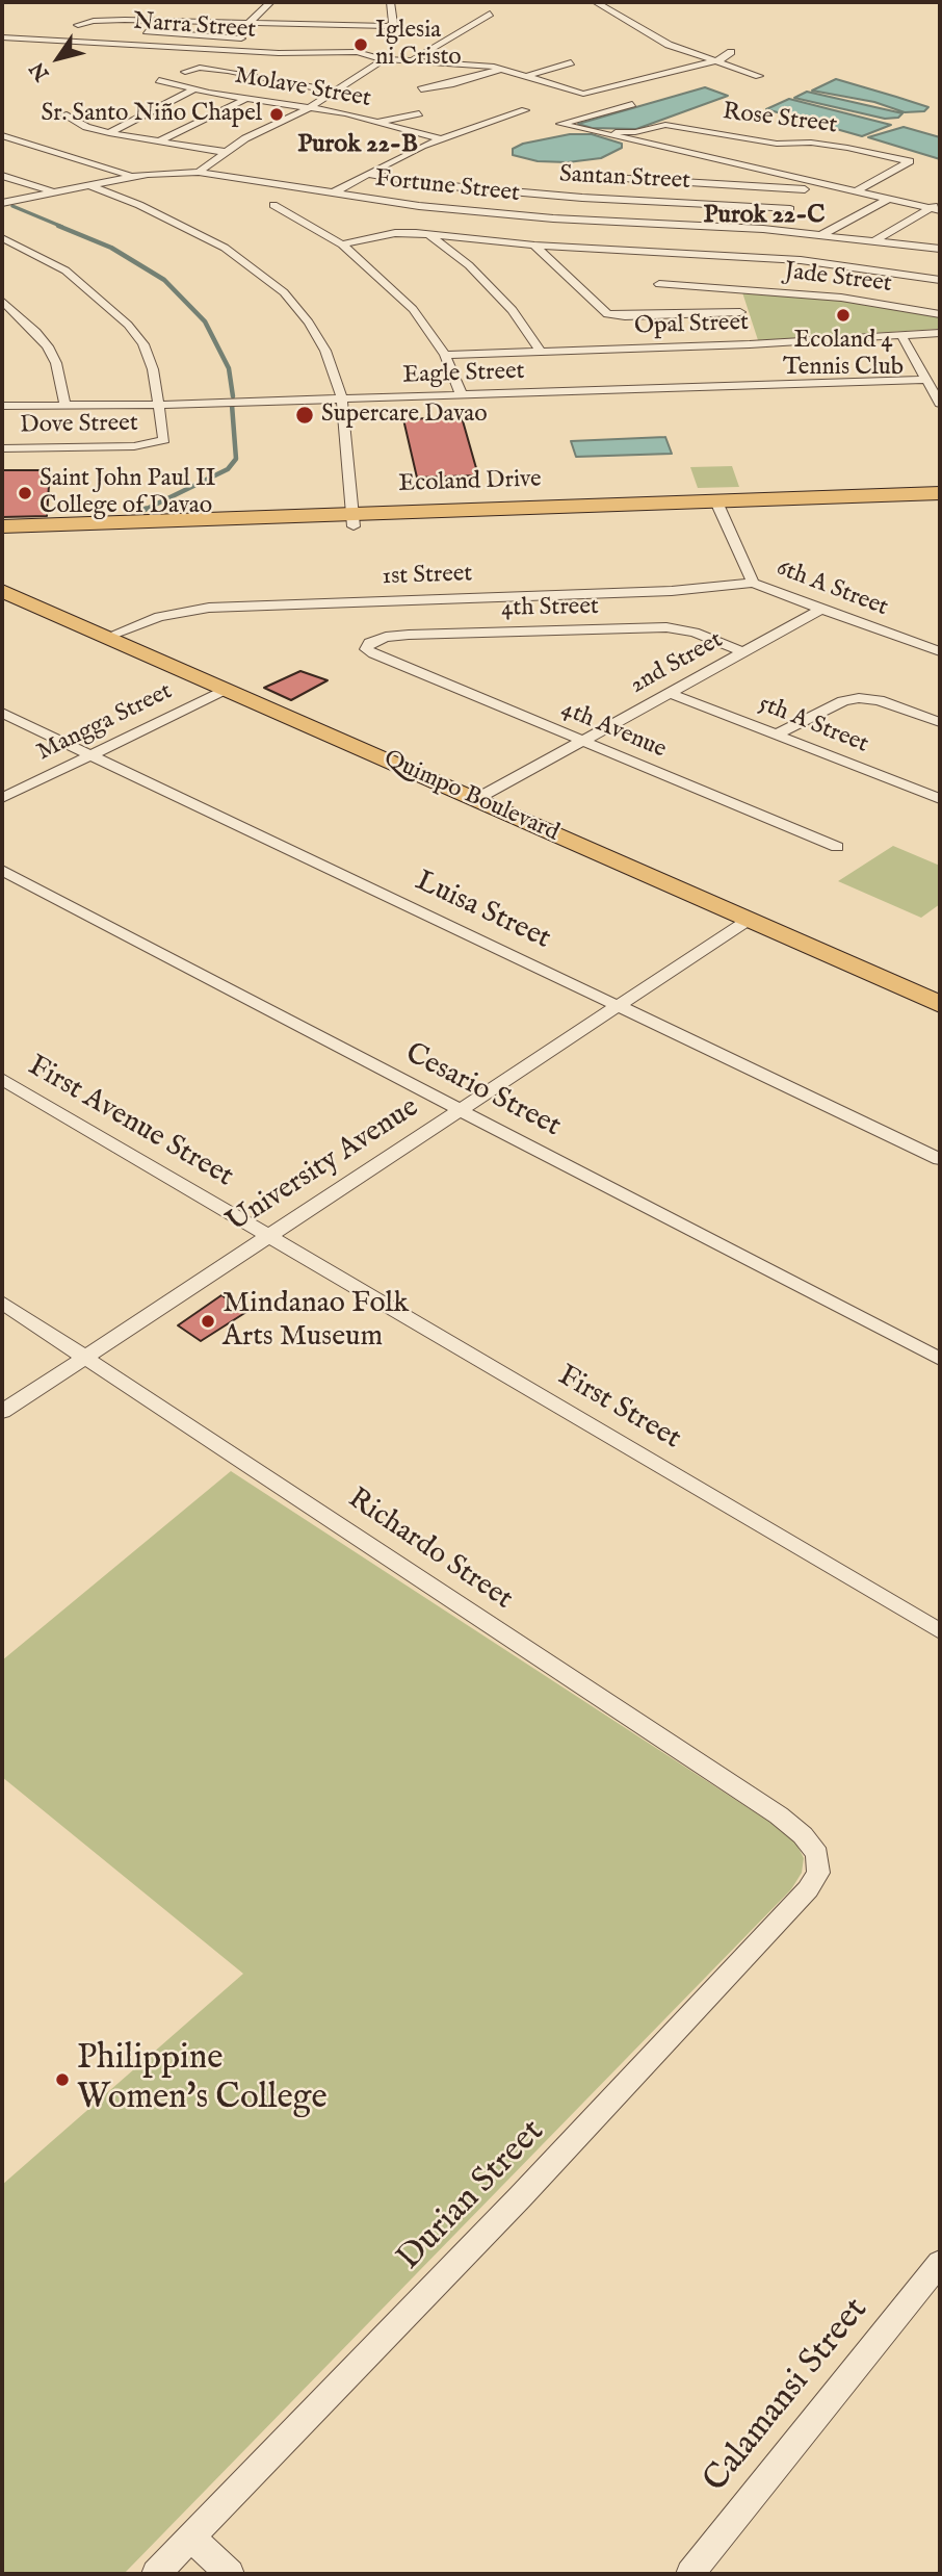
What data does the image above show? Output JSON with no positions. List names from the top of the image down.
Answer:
{
  "streets": {
    "main road": ["Ecoland Drive", "Quimpo Boulevard"],
    "street": [
      "Narra Street",
      "Molave Street",
      "Rose Street",
      "Santan Street",
      "Fortune Street",
      "Jade Street",
      "Opal Street",
      "Eagle Street",
      "Dove Street",
      "1st Street",
      "6th A Street",
      "4th Street",
      "2nd Street",
      "Mangga Street",
      "5th A Street",
      "4th Avenue",
      "Luisa Street",
      "Cesario Street",
      "First Avenue Street",
      "University Avenue",
      "First Street",
      "Richardo Street",
      "Durian Street",
      "Calamansi Street"
    ]
  },
  "crossings": [
    ["Eagle Street", "Dove Street"],
    ["Ecoland Drive", "6th A Street"],
    ["1st Street", "6th A Street"],
    ["1st Street", "Quimpo Boulevard"],
    ["6th A Street", "2nd Street"],
    ["4th Street", "2nd Street"],
    ["4th Street", "4th Avenue"],
    ["2nd Street", "5th A Street"],
    ["2nd Street", "4th Avenue"],
    ["2nd Street", "Quimpo Boulevard"],
    ["Mangga Street", "Quimpo Boulevard"],
    ["Mangga Street", "Luisa Street"],
    ["Quimpo Boulevard", "University Avenue"],
    ["Luisa Street", "University Avenue"],
    ["Cesario Street", "University Avenue"],
    ["First Avenue Street", "University Avenue"],
    ["First Avenue Street", "First Street"],
    ["University Avenue", "First Street"],
    ["University Avenue", "Richardo Street"],
    ["Richardo Street", "Durian Street"]
  ],
  "districts": ["Purok 22-B", "Purok 22-C"],
  "places": [
    "Iglesia ni Cristo",
    "Sr. Santo Niño Chapel",
    "Ecoland 4 Tennis Club",
    "Supercare Davao",
    "Saint John Paul II College of Davao",
    "Mindanao Folk Arts Museum",
    "Philippine Women's College"
  ],
  "north": "bottom left"
}
